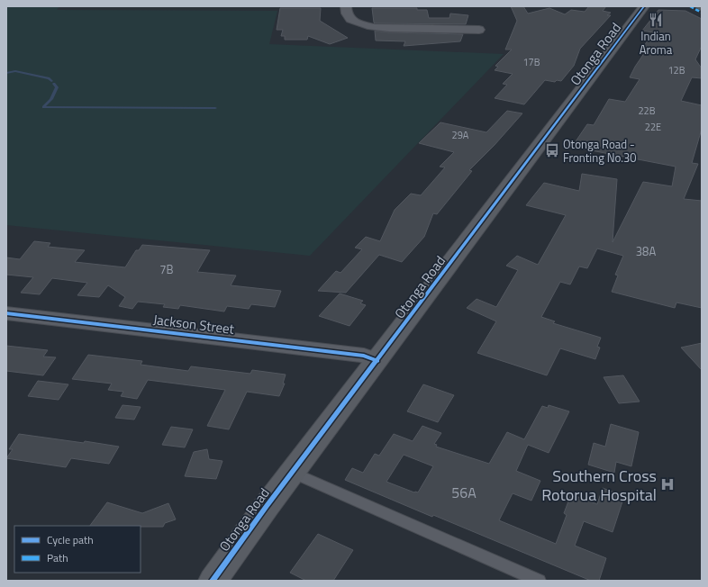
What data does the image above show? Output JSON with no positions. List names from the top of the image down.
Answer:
{
  "streets": {
    "street": ["Otonga Road", "Jackson Street"]
  },
  "crossings": [
    ["Otonga Road", "Jackson Street"]
  ],
  "places": {
    "restaurant": ["Indian Aroma"],
    "bus stop": ["Otonga Road - Fronting No.30"],
    "hospital": ["Southern Cross Rotorua Hospital"]
  },
  "house_numbers": [
    "17B",
    "12B",
    "22B",
    "22E",
    "29A",
    "38A",
    "7B",
    "56A"
  ],
  "legend": ["Cycle path", "Path"]
}
